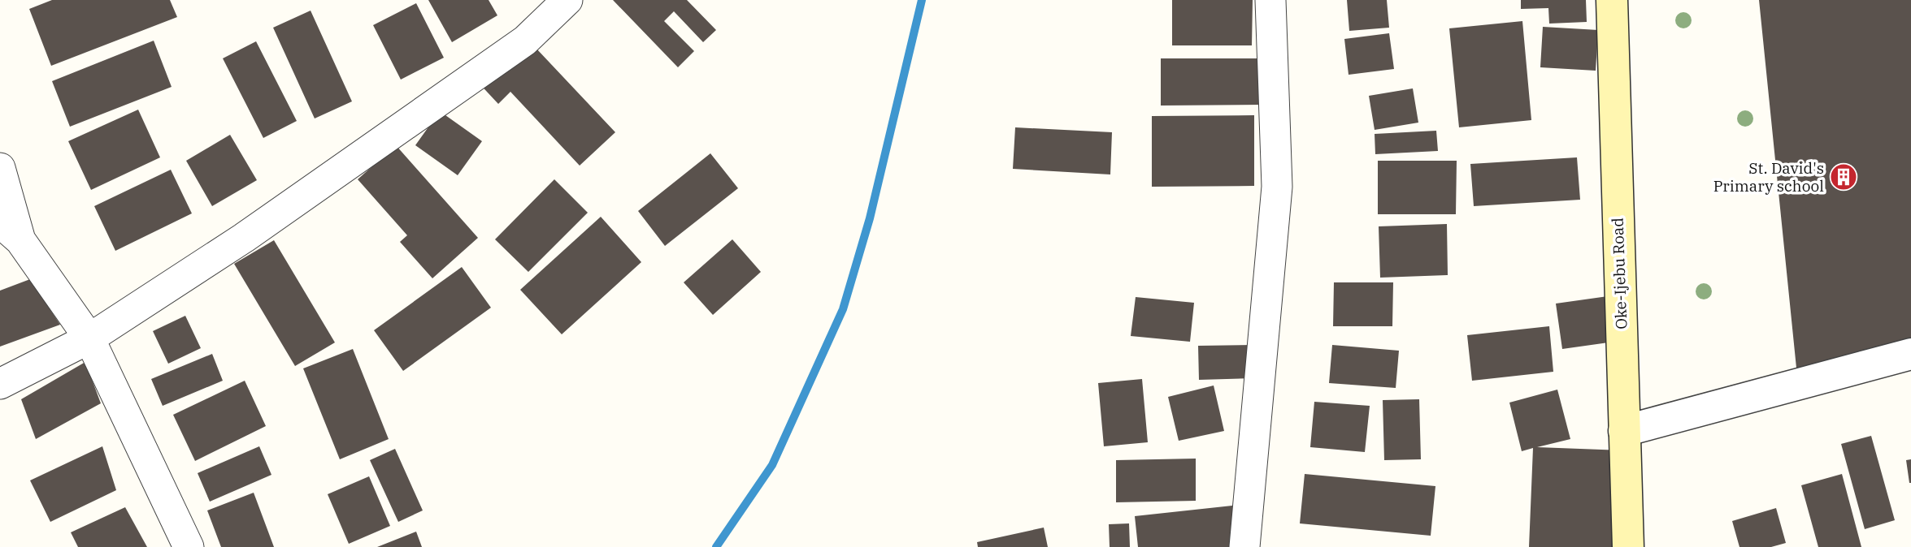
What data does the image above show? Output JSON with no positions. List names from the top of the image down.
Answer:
{
  "streets": {
    "main road": ["Oke-Ijebu Road"]
  },
  "places": {
    "building": ["St. David's Primary school"]
  }
}
